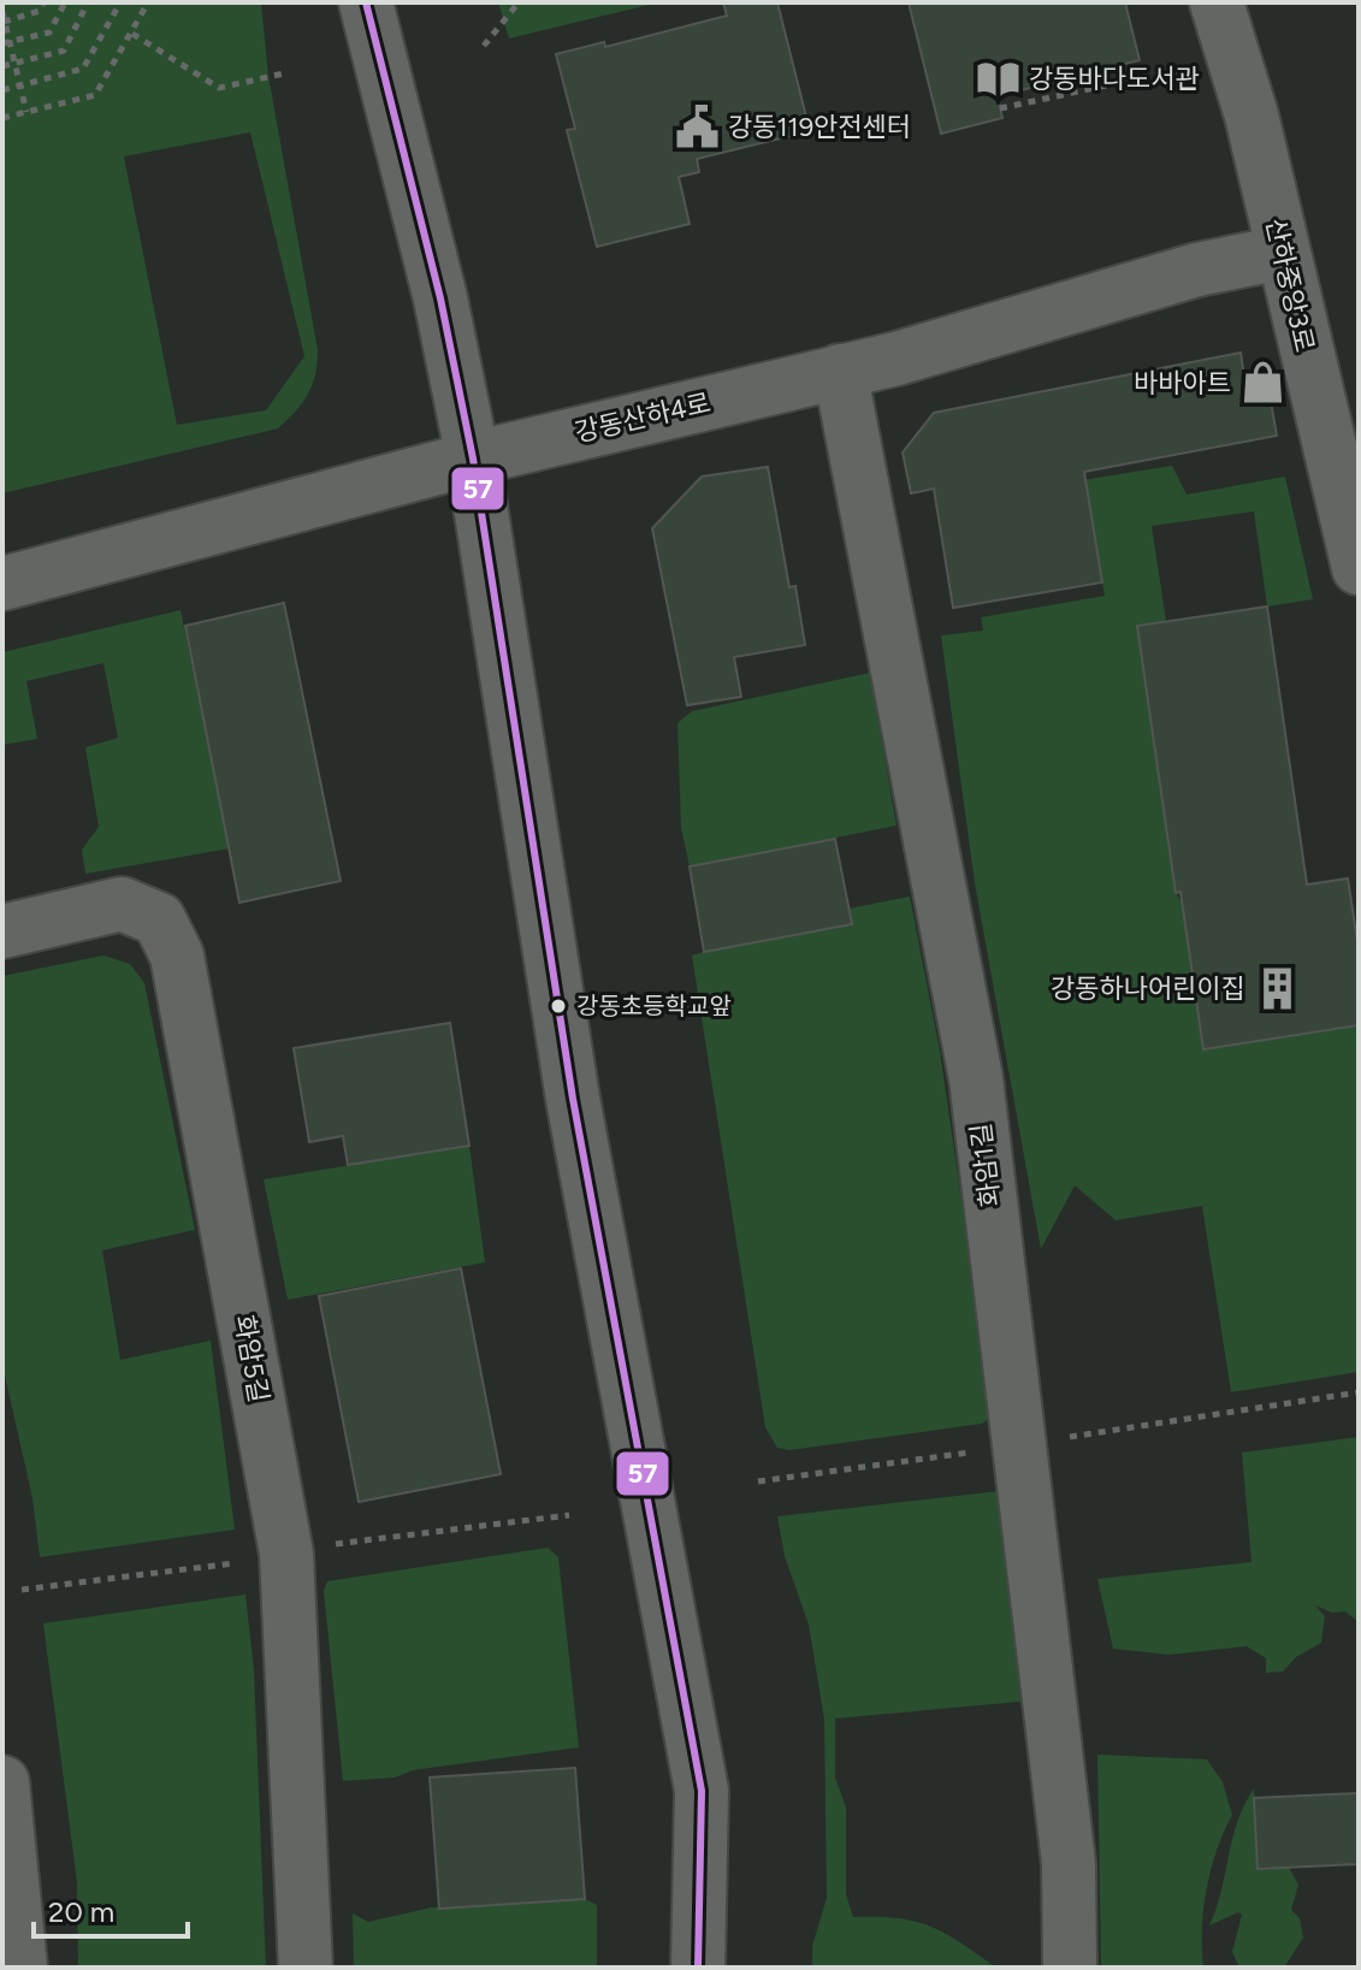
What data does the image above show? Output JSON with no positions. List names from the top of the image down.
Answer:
{
  "streets": {
    "street": [
      "산하중앙3로",
      "강동산하4로",
      "화암1길",
      "화암5길"
    ]
  },
  "crossings": [
    ["산하중앙3로", "강동산하4로"],
    ["강동산하4로", "화암1길"]
  ],
  "places": {
    "library": ["강동바다도서관"],
    "public building": ["강동119안전센터"],
    "shop": ["바바아트"],
    "building": ["강동하나어린이집"],
    "other": ["강동초등학교앞"]
  },
  "lines": ["transit line 57"],
  "scale_bar": "20 m"
}
